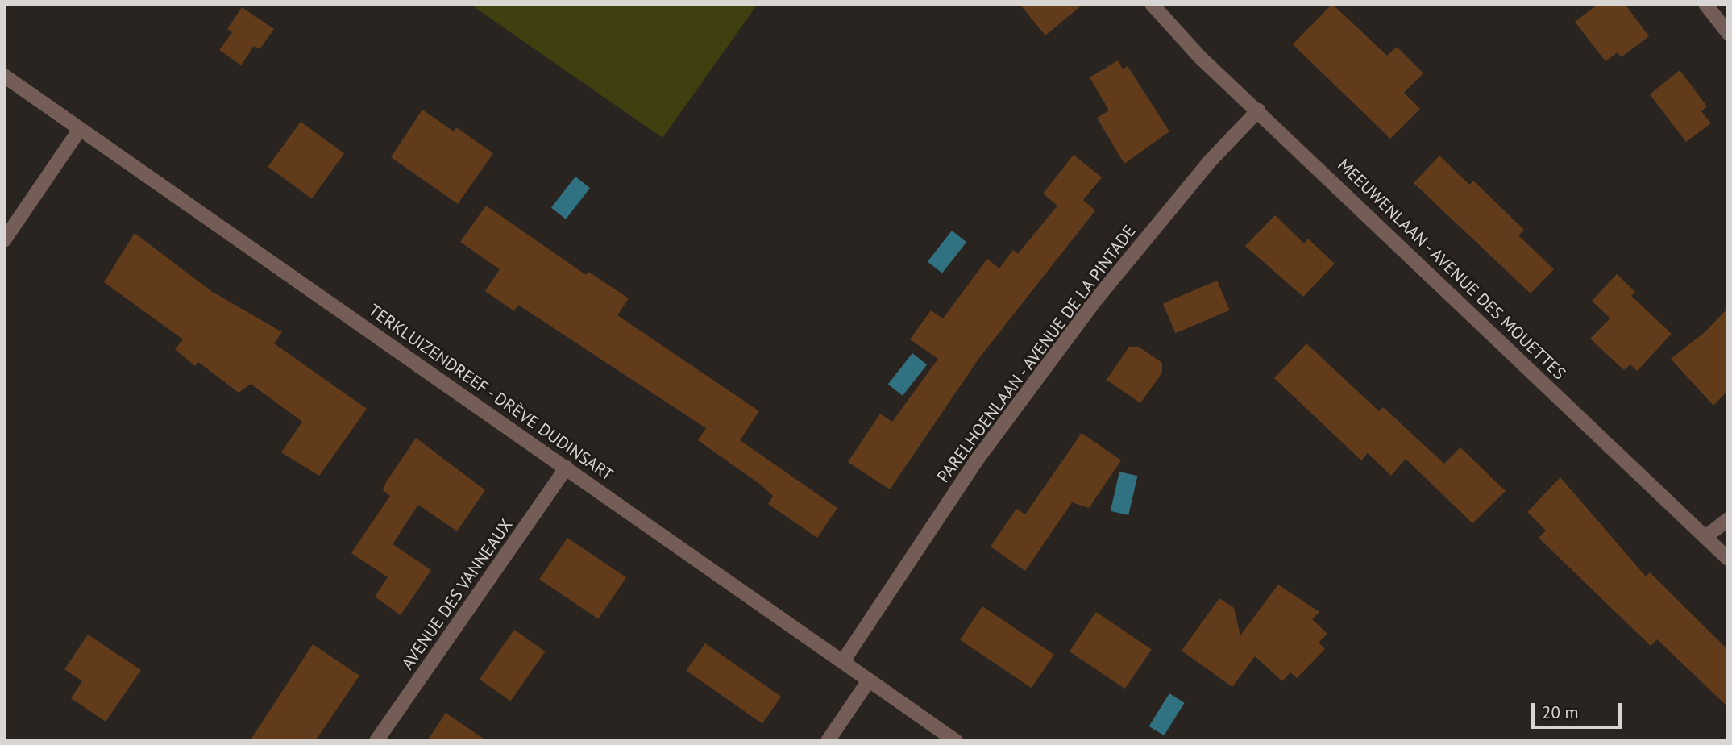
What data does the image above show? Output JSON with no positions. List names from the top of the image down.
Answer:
{
  "streets": {
    "street": [
      "MEEUWENLAAN - AVENUE DES MOUETTES",
      "PARELHOENLAAN - AVENUE DE LA PINTADE",
      "TERKLUIZENDREEF - DRÈVE DUDINSART",
      "AVENUE DES VANNEAUX"
    ]
  },
  "crossings": [
    ["MEEUWENLAAN - AVENUE DES MOUETTES", "PARELHOENLAAN - AVENUE DE LA PINTADE"],
    ["PARELHOENLAAN - AVENUE DE LA PINTADE", "TERKLUIZENDREEF - DRÈVE DUDINSART"],
    ["TERKLUIZENDREEF - DRÈVE DUDINSART", "AVENUE DES VANNEAUX"]
  ],
  "scale_bar": "20 m"
}
